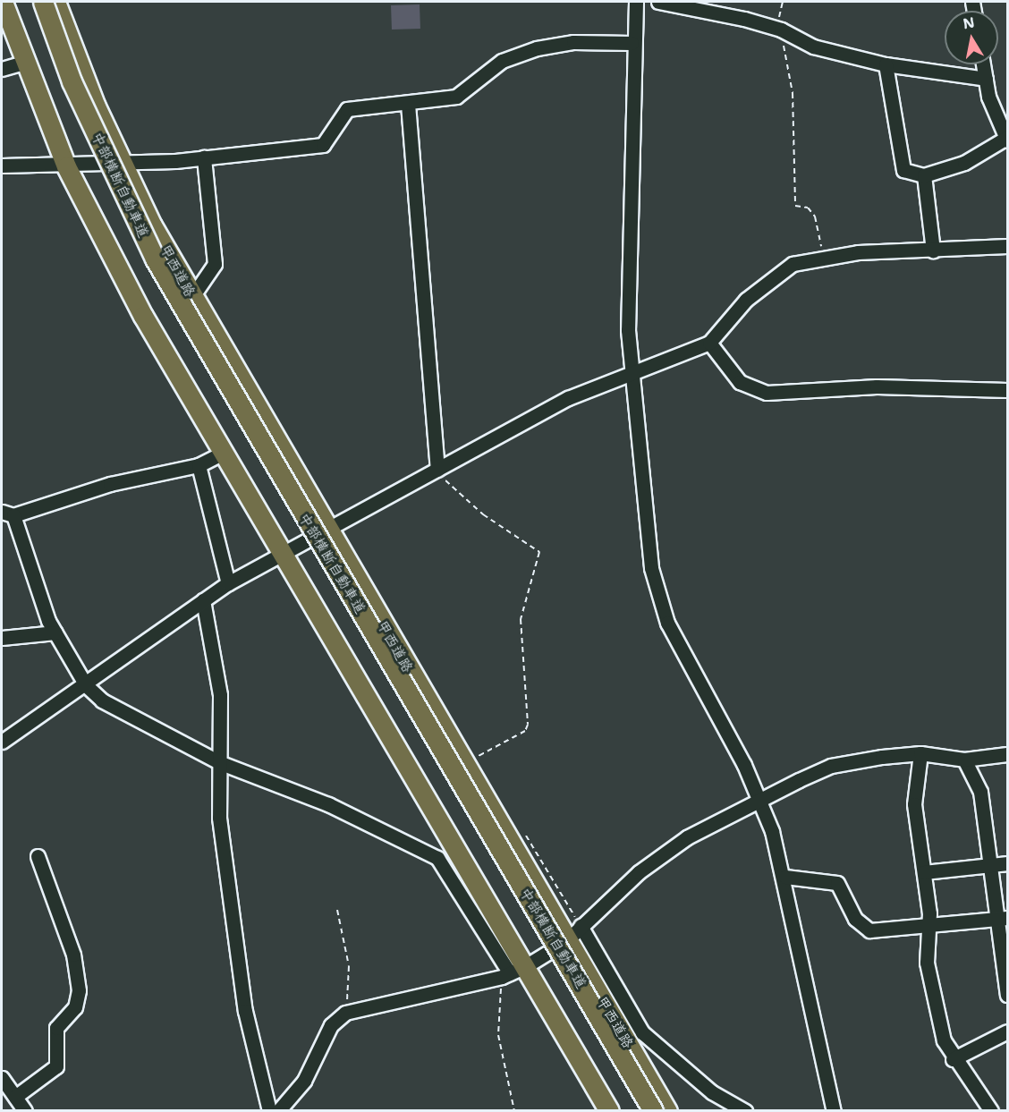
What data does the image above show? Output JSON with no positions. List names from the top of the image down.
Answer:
{
  "streets": {
    "highway": ["中部横断自動車道", "甲西道路"]
  },
  "north": "top"
}
